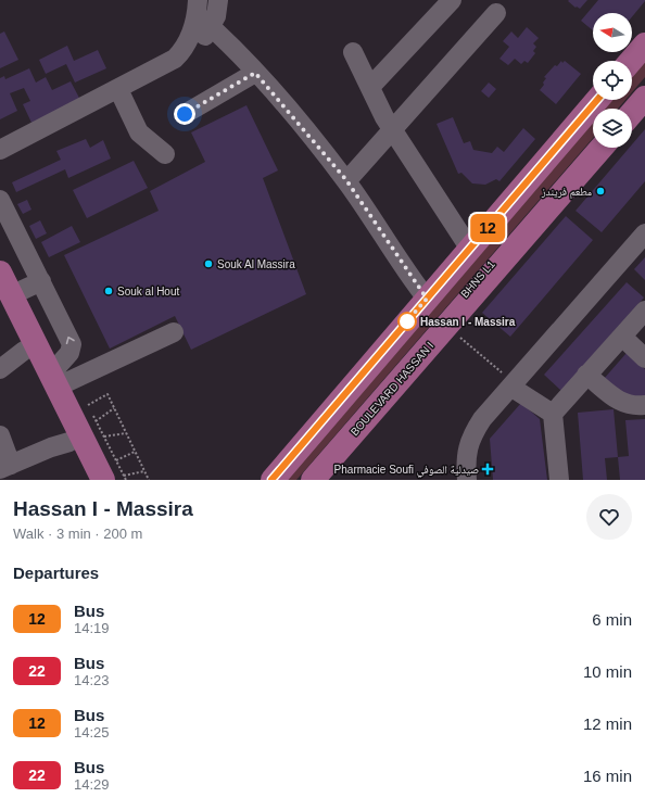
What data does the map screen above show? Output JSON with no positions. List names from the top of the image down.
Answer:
{
  "streets": {
    "main road": ["BOULEVARD HASSAN I"],
    "street": ["BHNS L1"]
  },
  "places": {
    "other": [
      "مطعم فريندز",
      "Souk Al Massira",
      "Souk al Hout",
      "Hassan I - Massira"
    ],
    "health": ["Pharmacie Soufi صيدلية الصوفي"]
  },
  "lines": ["bus line 12"],
  "north": "left",
  "page": {
    "on_map": "12",
    "heading": [
      ["Hassan I - Massira", "Walk · 3 min · 200 m"],
      "Departures"
    ],
    "list": [
      {
        "mark": "12",
        "name": "Bus",
        "note": "14:19",
        "value": "6 min"
      },
      {
        "mark": "22",
        "name": "Bus",
        "note": "14:23",
        "value": "10 min"
      },
      {
        "mark": "12",
        "name": "Bus",
        "note": "14:25",
        "value": "12 min"
      },
      {
        "mark": "22",
        "name": "Bus",
        "note": "14:29",
        "value": "16 min"
      }
    ]
  }
}
